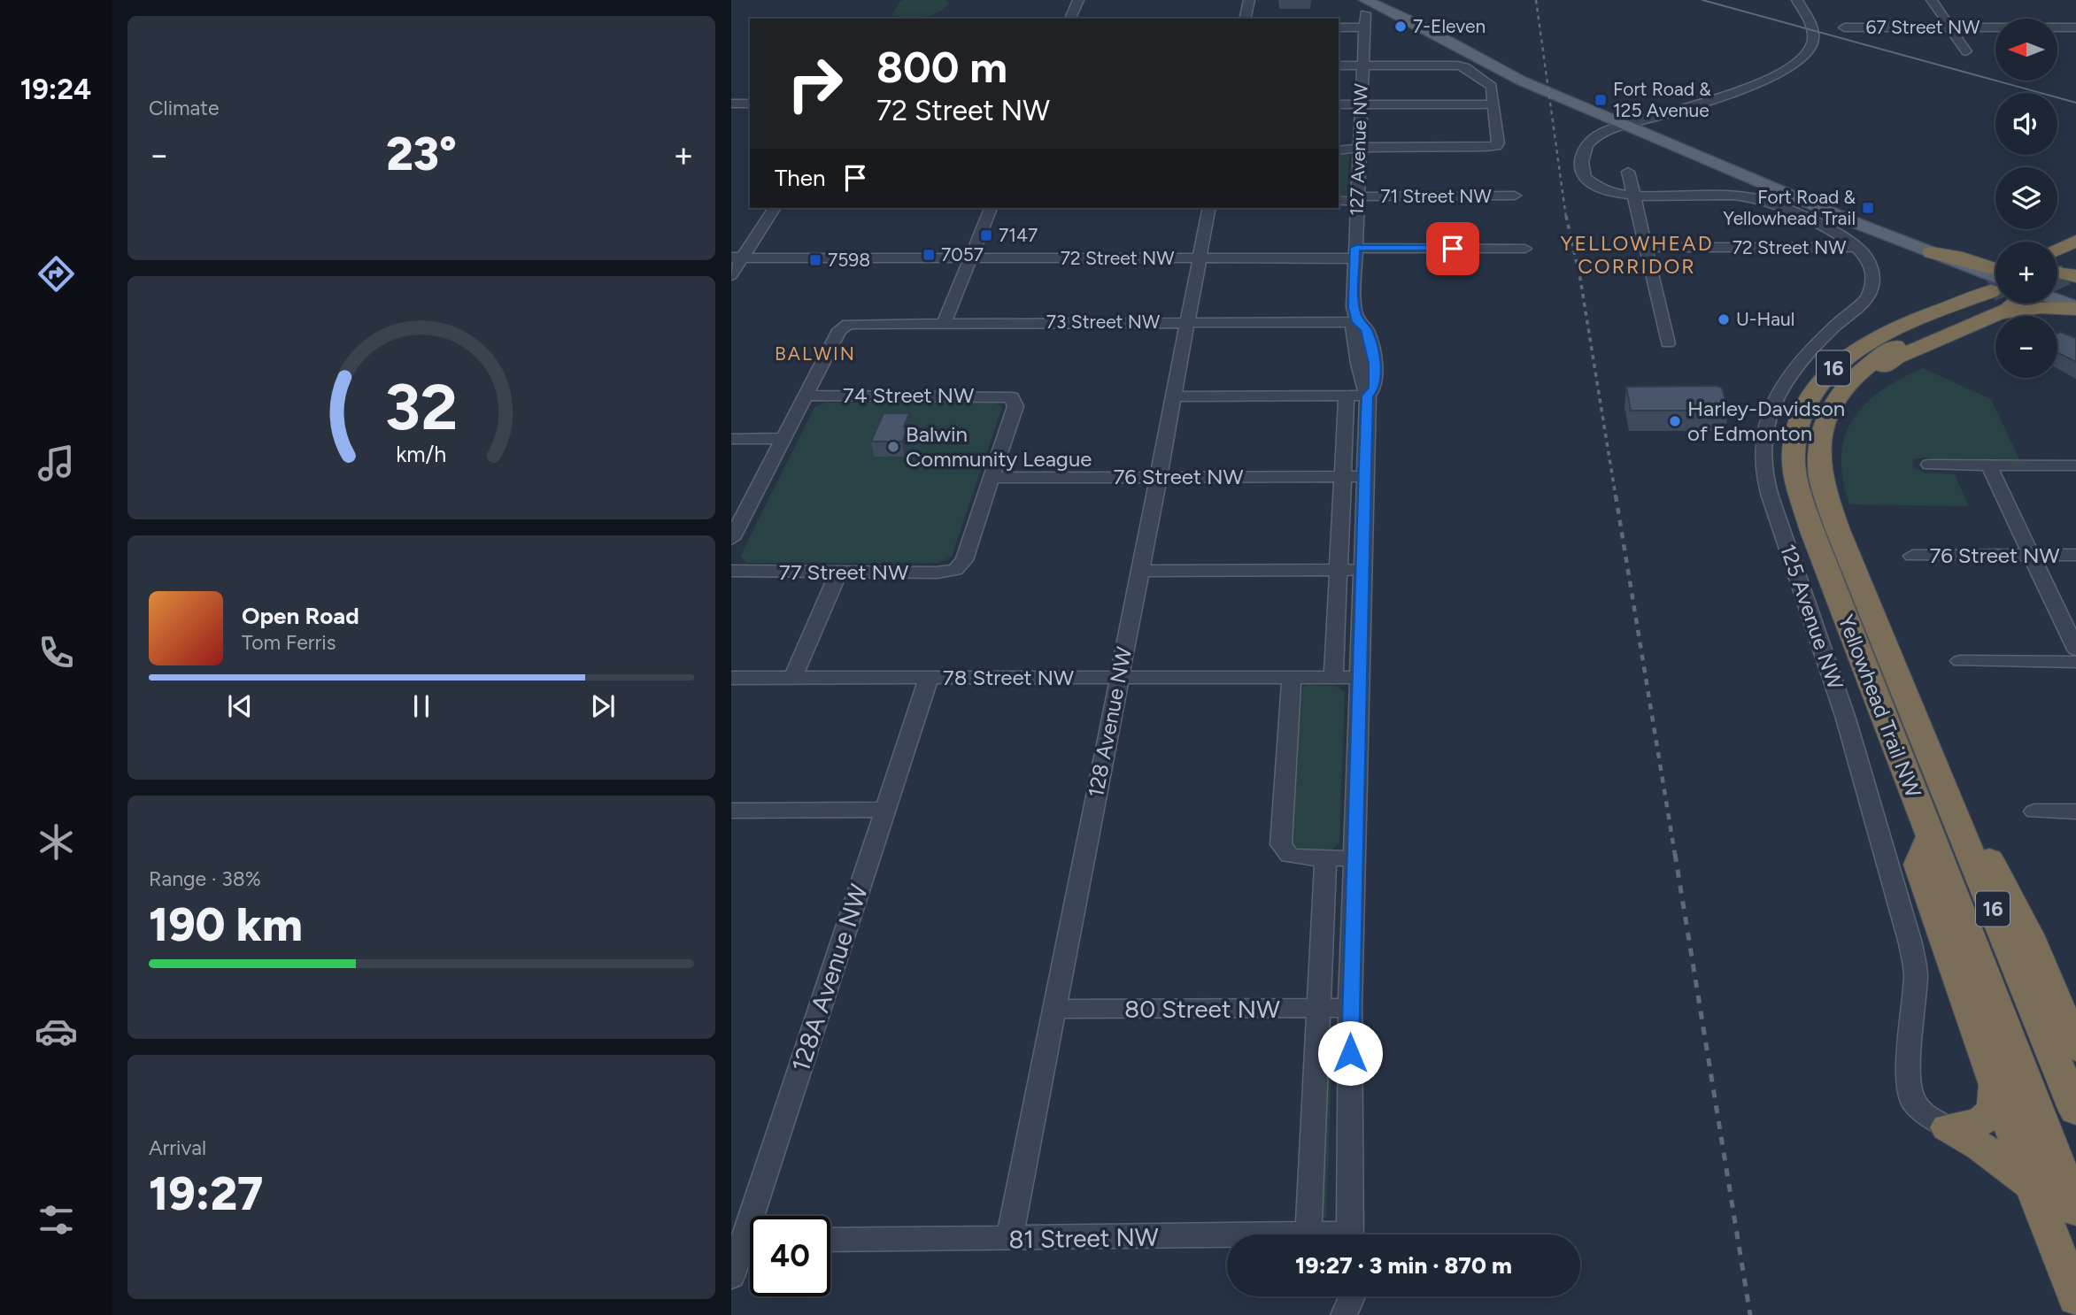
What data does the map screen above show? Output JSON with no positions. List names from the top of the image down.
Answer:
{
  "streets": {
    "highway": ["16", "Yellowhead Trail NW"],
    "street": [
      "67 Street NW",
      "127 Avenue NW",
      "71 Street NW",
      "72 Street NW",
      "73 Street NW",
      "74 Street NW",
      "76 Street NW",
      "77 Street NW",
      "125 Avenue NW",
      "78 Street NW",
      "128 Avenue NW",
      "128A Avenue NW",
      "80 Street NW",
      "81 Street NW"
    ]
  },
  "crossings": [
    ["127 Avenue NW", "71 Street NW"],
    ["127 Avenue NW", "72 Street NW"],
    ["127 Avenue NW", "73 Street NW"],
    ["127 Avenue NW", "76 Street NW"],
    ["127 Avenue NW", "78 Street NW"],
    ["127 Avenue NW", "80 Street NW"],
    ["72 Street NW", "125 Avenue NW"],
    ["72 Street NW", "128 Avenue NW"],
    ["73 Street NW", "74 Street NW"],
    ["73 Street NW", "128 Avenue NW"],
    ["74 Street NW", "76 Street NW"],
    ["74 Street NW", "77 Street NW"],
    ["76 Street NW", "77 Street NW"],
    ["76 Street NW", "128 Avenue NW"],
    ["78 Street NW", "128 Avenue NW"],
    ["78 Street NW", "128A Avenue NW"],
    ["128 Avenue NW", "80 Street NW"],
    ["128 Avenue NW", "81 Street NW"]
  ],
  "districts": ["YELLOWHEAD CORRIDOR", "BALWIN"],
  "places": {
    "other": [
      "7-Eleven",
      "U-Haul",
      "Harley-Davidson of Edmonton",
      "Balwin Community League"
    ],
    "transit": [
      "Fort Road & 125 Avenue",
      "Fort Road & Yellowhead Trail",
      "7147",
      "7057",
      "7598"
    ]
  },
  "north": "left",
  "page": {
    "tabs": "19:24",
    "tile": [
      "Climate",
      ["Range · 38%", "190 km"],
      ["Arrival", "19:27"]
    ],
    "map_buttons": ["+", "−"],
    "turn": ["800 m", "72 Street NW"],
    "heat": ["−", "23°", "+"],
    "then": "Then",
    "song": ["Open Road", "Tom Ferris"],
    "limit": "40",
    "trip": "19:27 · 3 min · 870 m",
    "gauge": ["32", "km/h"]
  }
}
